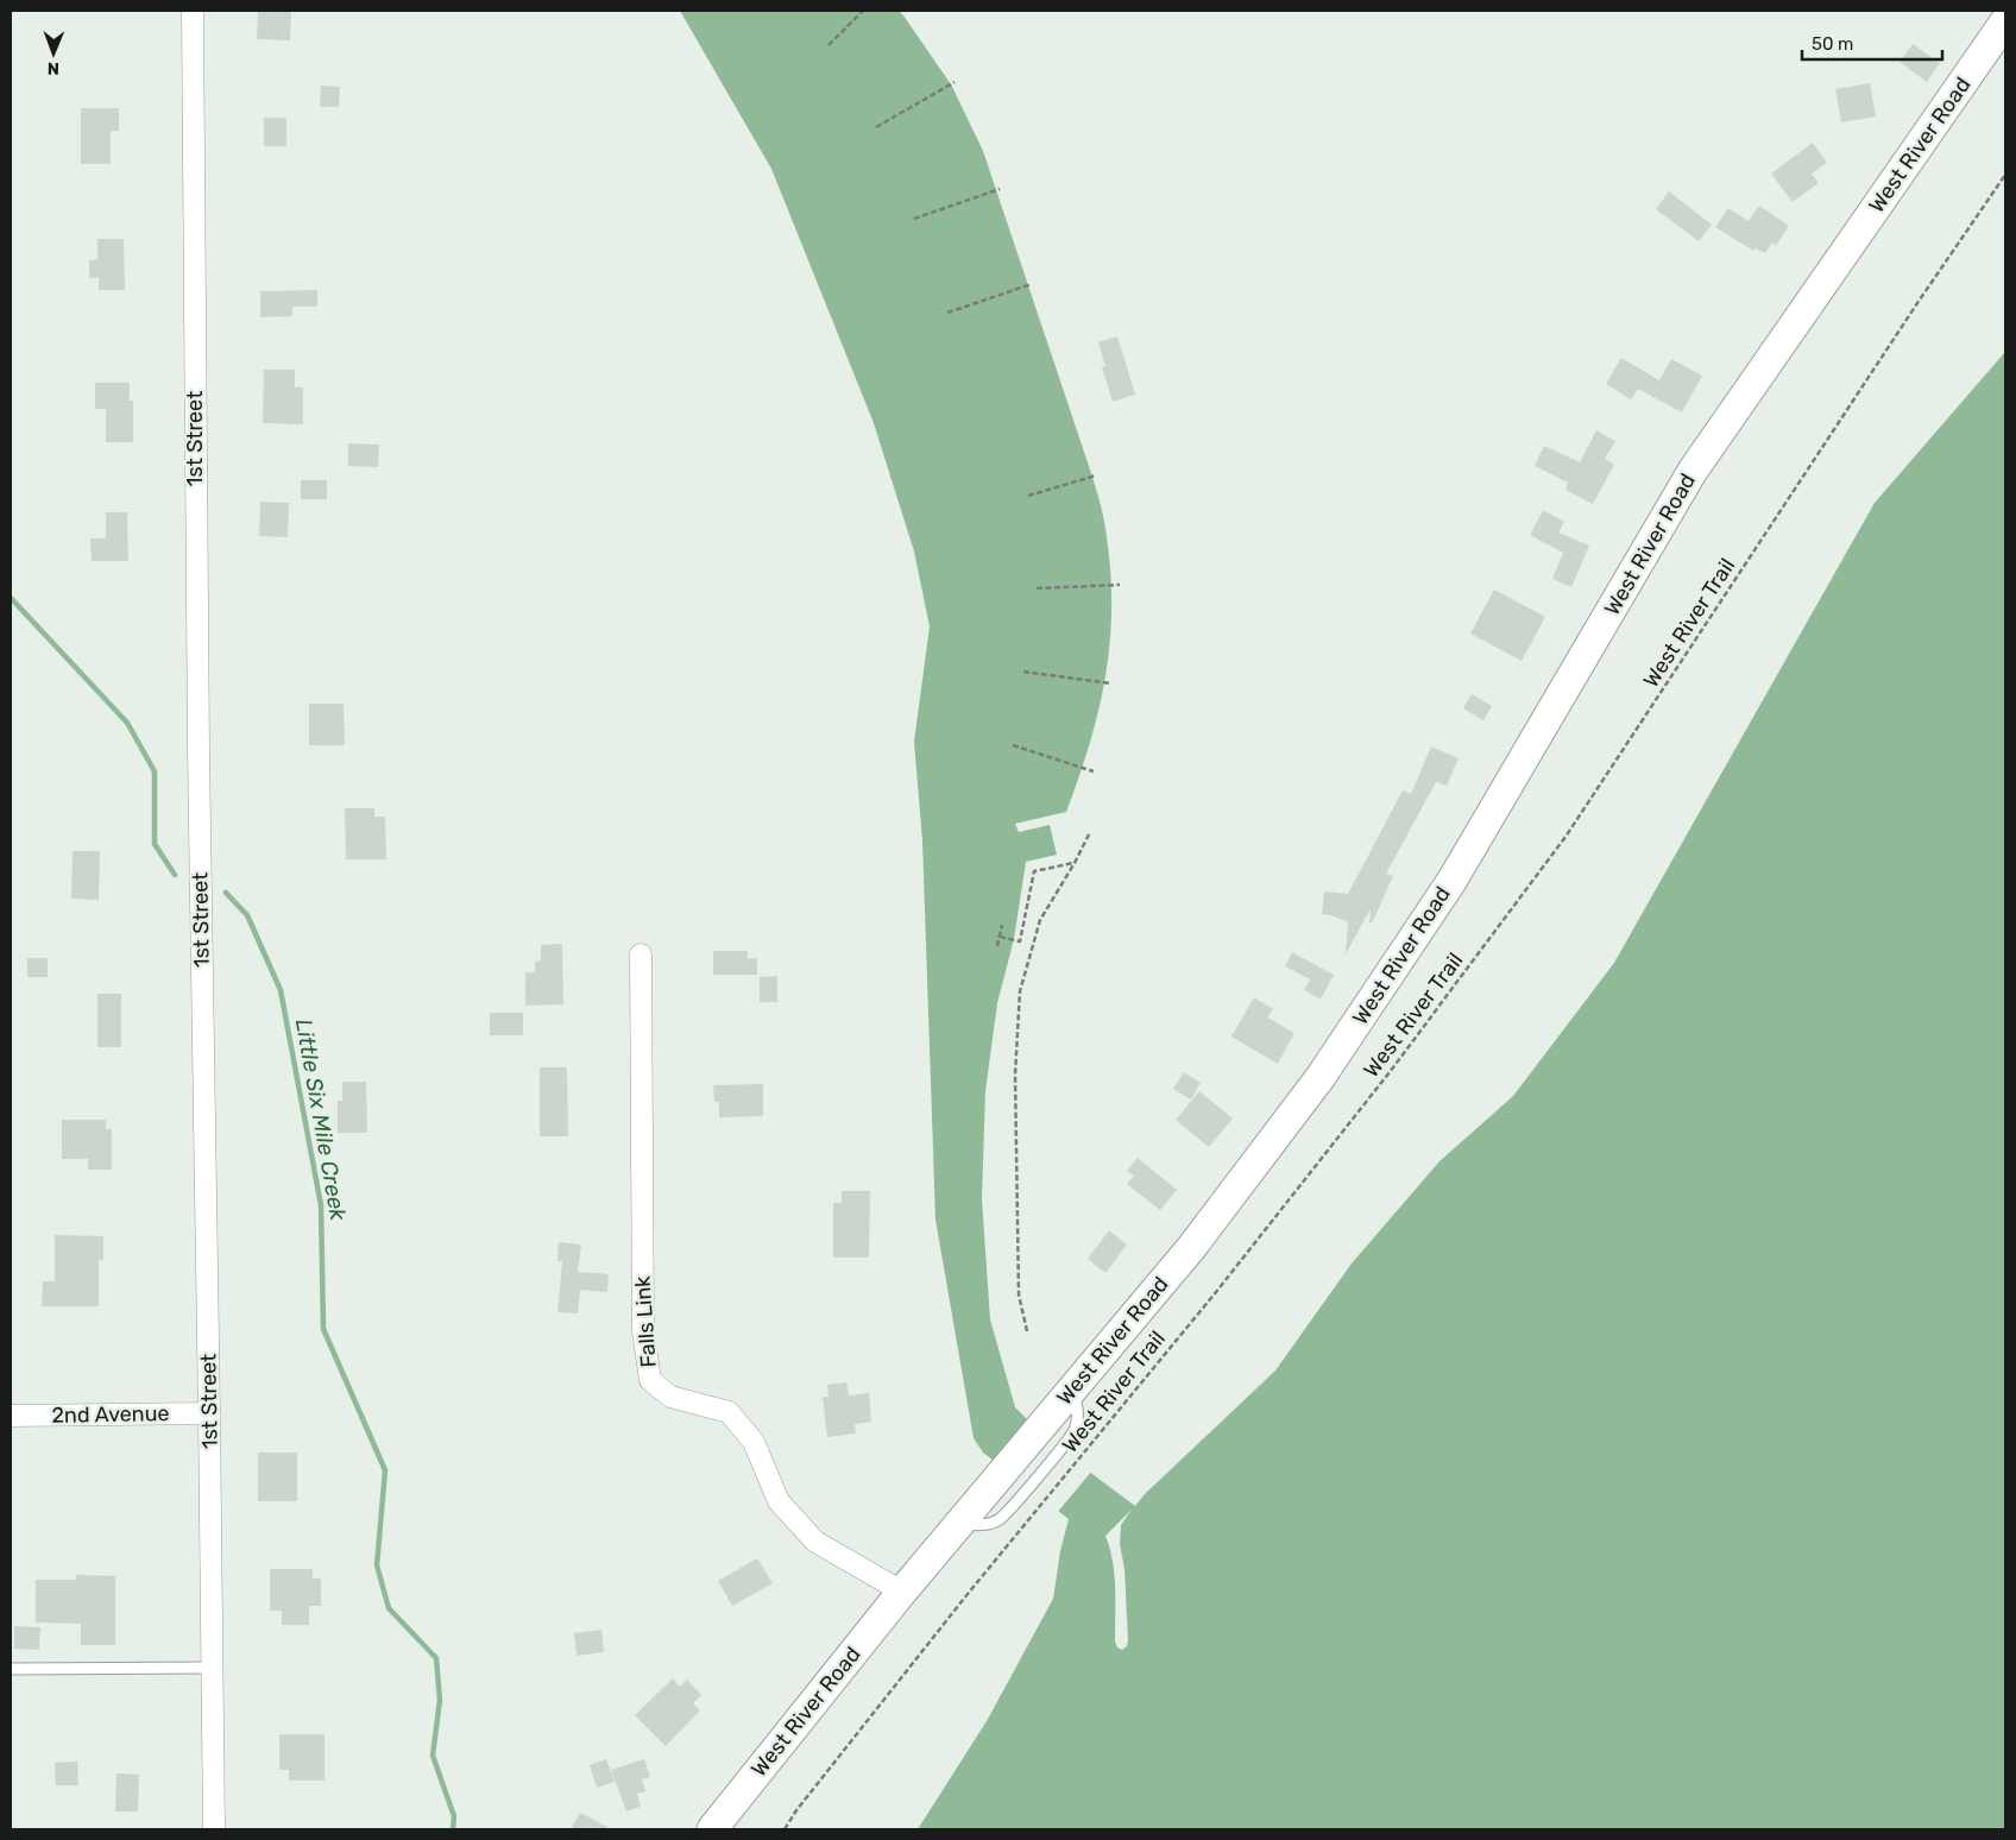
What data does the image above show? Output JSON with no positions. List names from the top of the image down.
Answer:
{
  "streets": {
    "main road": ["West River Road"],
    "street": ["1st Street", "Falls Link", "2nd Avenue"],
    "path": ["West River Trail"]
  },
  "crossings": [
    ["West River Road", "Falls Link"],
    ["1st Street", "2nd Avenue"]
  ],
  "water": ["Little Six Mile Creek"],
  "scale_bar": "50 m",
  "north": "bottom"
}
